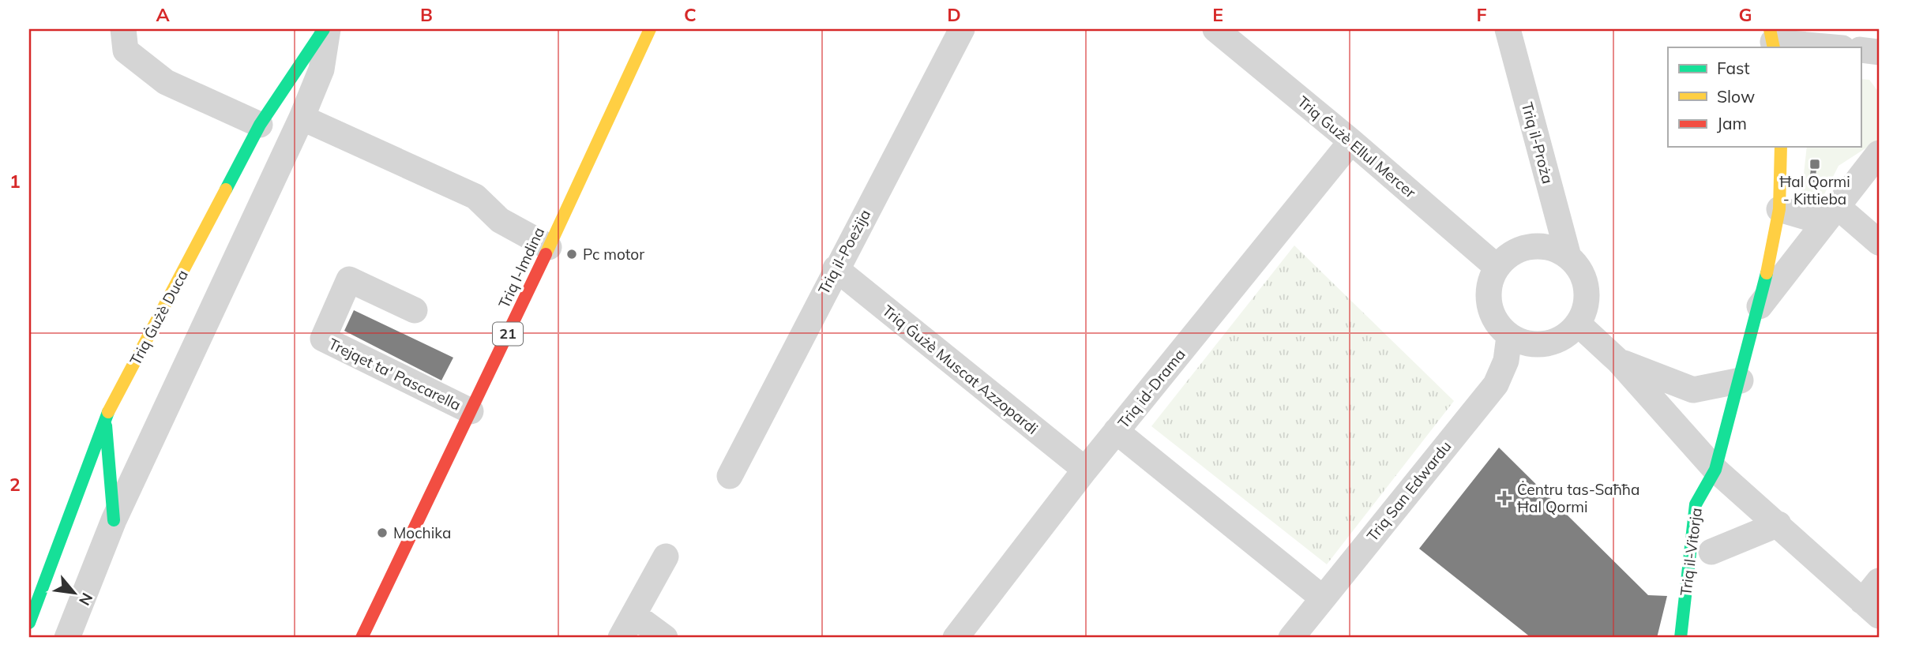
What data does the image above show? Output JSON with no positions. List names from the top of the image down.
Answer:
{
  "streets": {
    "main road": [
      "Triq l-Imdina",
      "Triq Ġużè Duca",
      "21",
      "Triq il-Vitorja"
    ],
    "street": [
      "Triq il-Proża",
      "Triq Ġużè Ellul Mercer",
      "Triq il-Poeżija",
      "Triq Ġużè Muscat Azzopardi",
      "Trejqet ta' Pascarella",
      "Triq id-Drama",
      "Triq San Edwardu"
    ]
  },
  "crossings": [
    ["Triq il-Proża", "Triq Ġużè Ellul Mercer"],
    ["Triq il-Proża", "Triq San Edwardu"],
    ["Triq Ġużè Ellul Mercer", "Triq id-Drama"],
    ["Triq Ġużè Ellul Mercer", "Triq San Edwardu"],
    ["Triq il-Poeżija", "Triq Ġużè Muscat Azzopardi"],
    ["Triq l-Imdina", "Trejqet ta' Pascarella"],
    ["Triq Ġużè Muscat Azzopardi", "Triq id-Drama"]
  ],
  "places": {
    "transit": ["Ħal Qormi - Kittieba"],
    "other": ["Pc motor", "Mochika"],
    "health": ["Ċentru tas-Saħħa Ħal Qormi"]
  },
  "legend": ["Fast", "Slow", "Jam"],
  "north": "bottom right",
  "grid": {
    "columns": [
      "A",
      "B",
      "C",
      "D",
      "E",
      "F",
      "G"
    ],
    "rows": ["1", "2"]
  }
}
